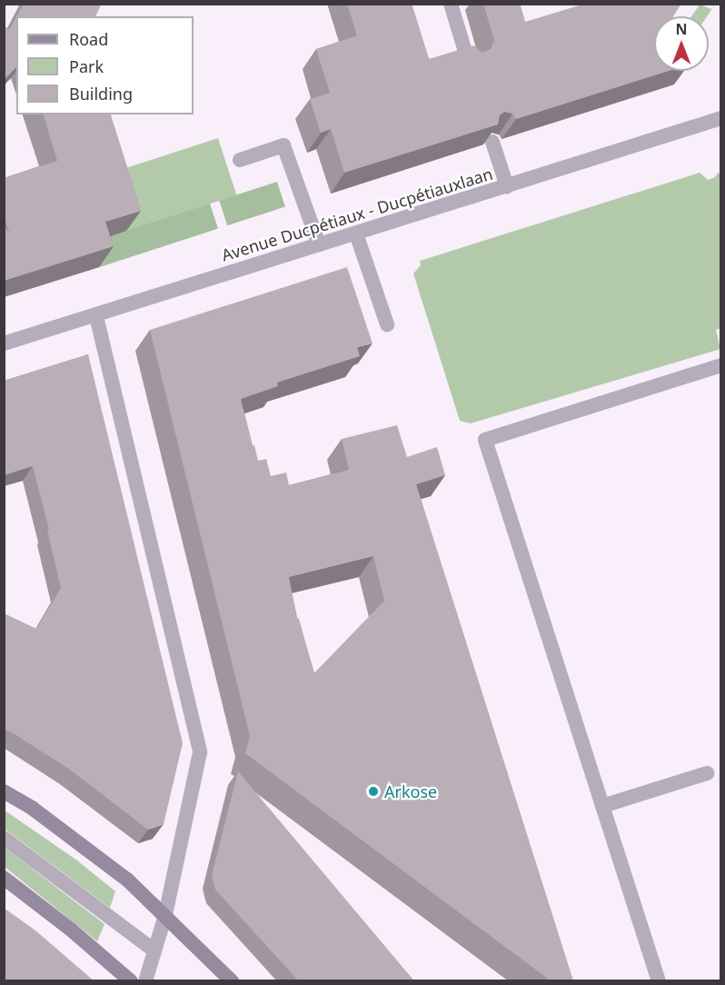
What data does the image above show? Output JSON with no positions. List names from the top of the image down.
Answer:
{
  "streets": {
    "street": ["Avenue Ducpétiaux - Ducpétiauxlaan"]
  },
  "places": ["Arkose"],
  "legend": ["Road", "Park", "Building"],
  "north": "top"
}
